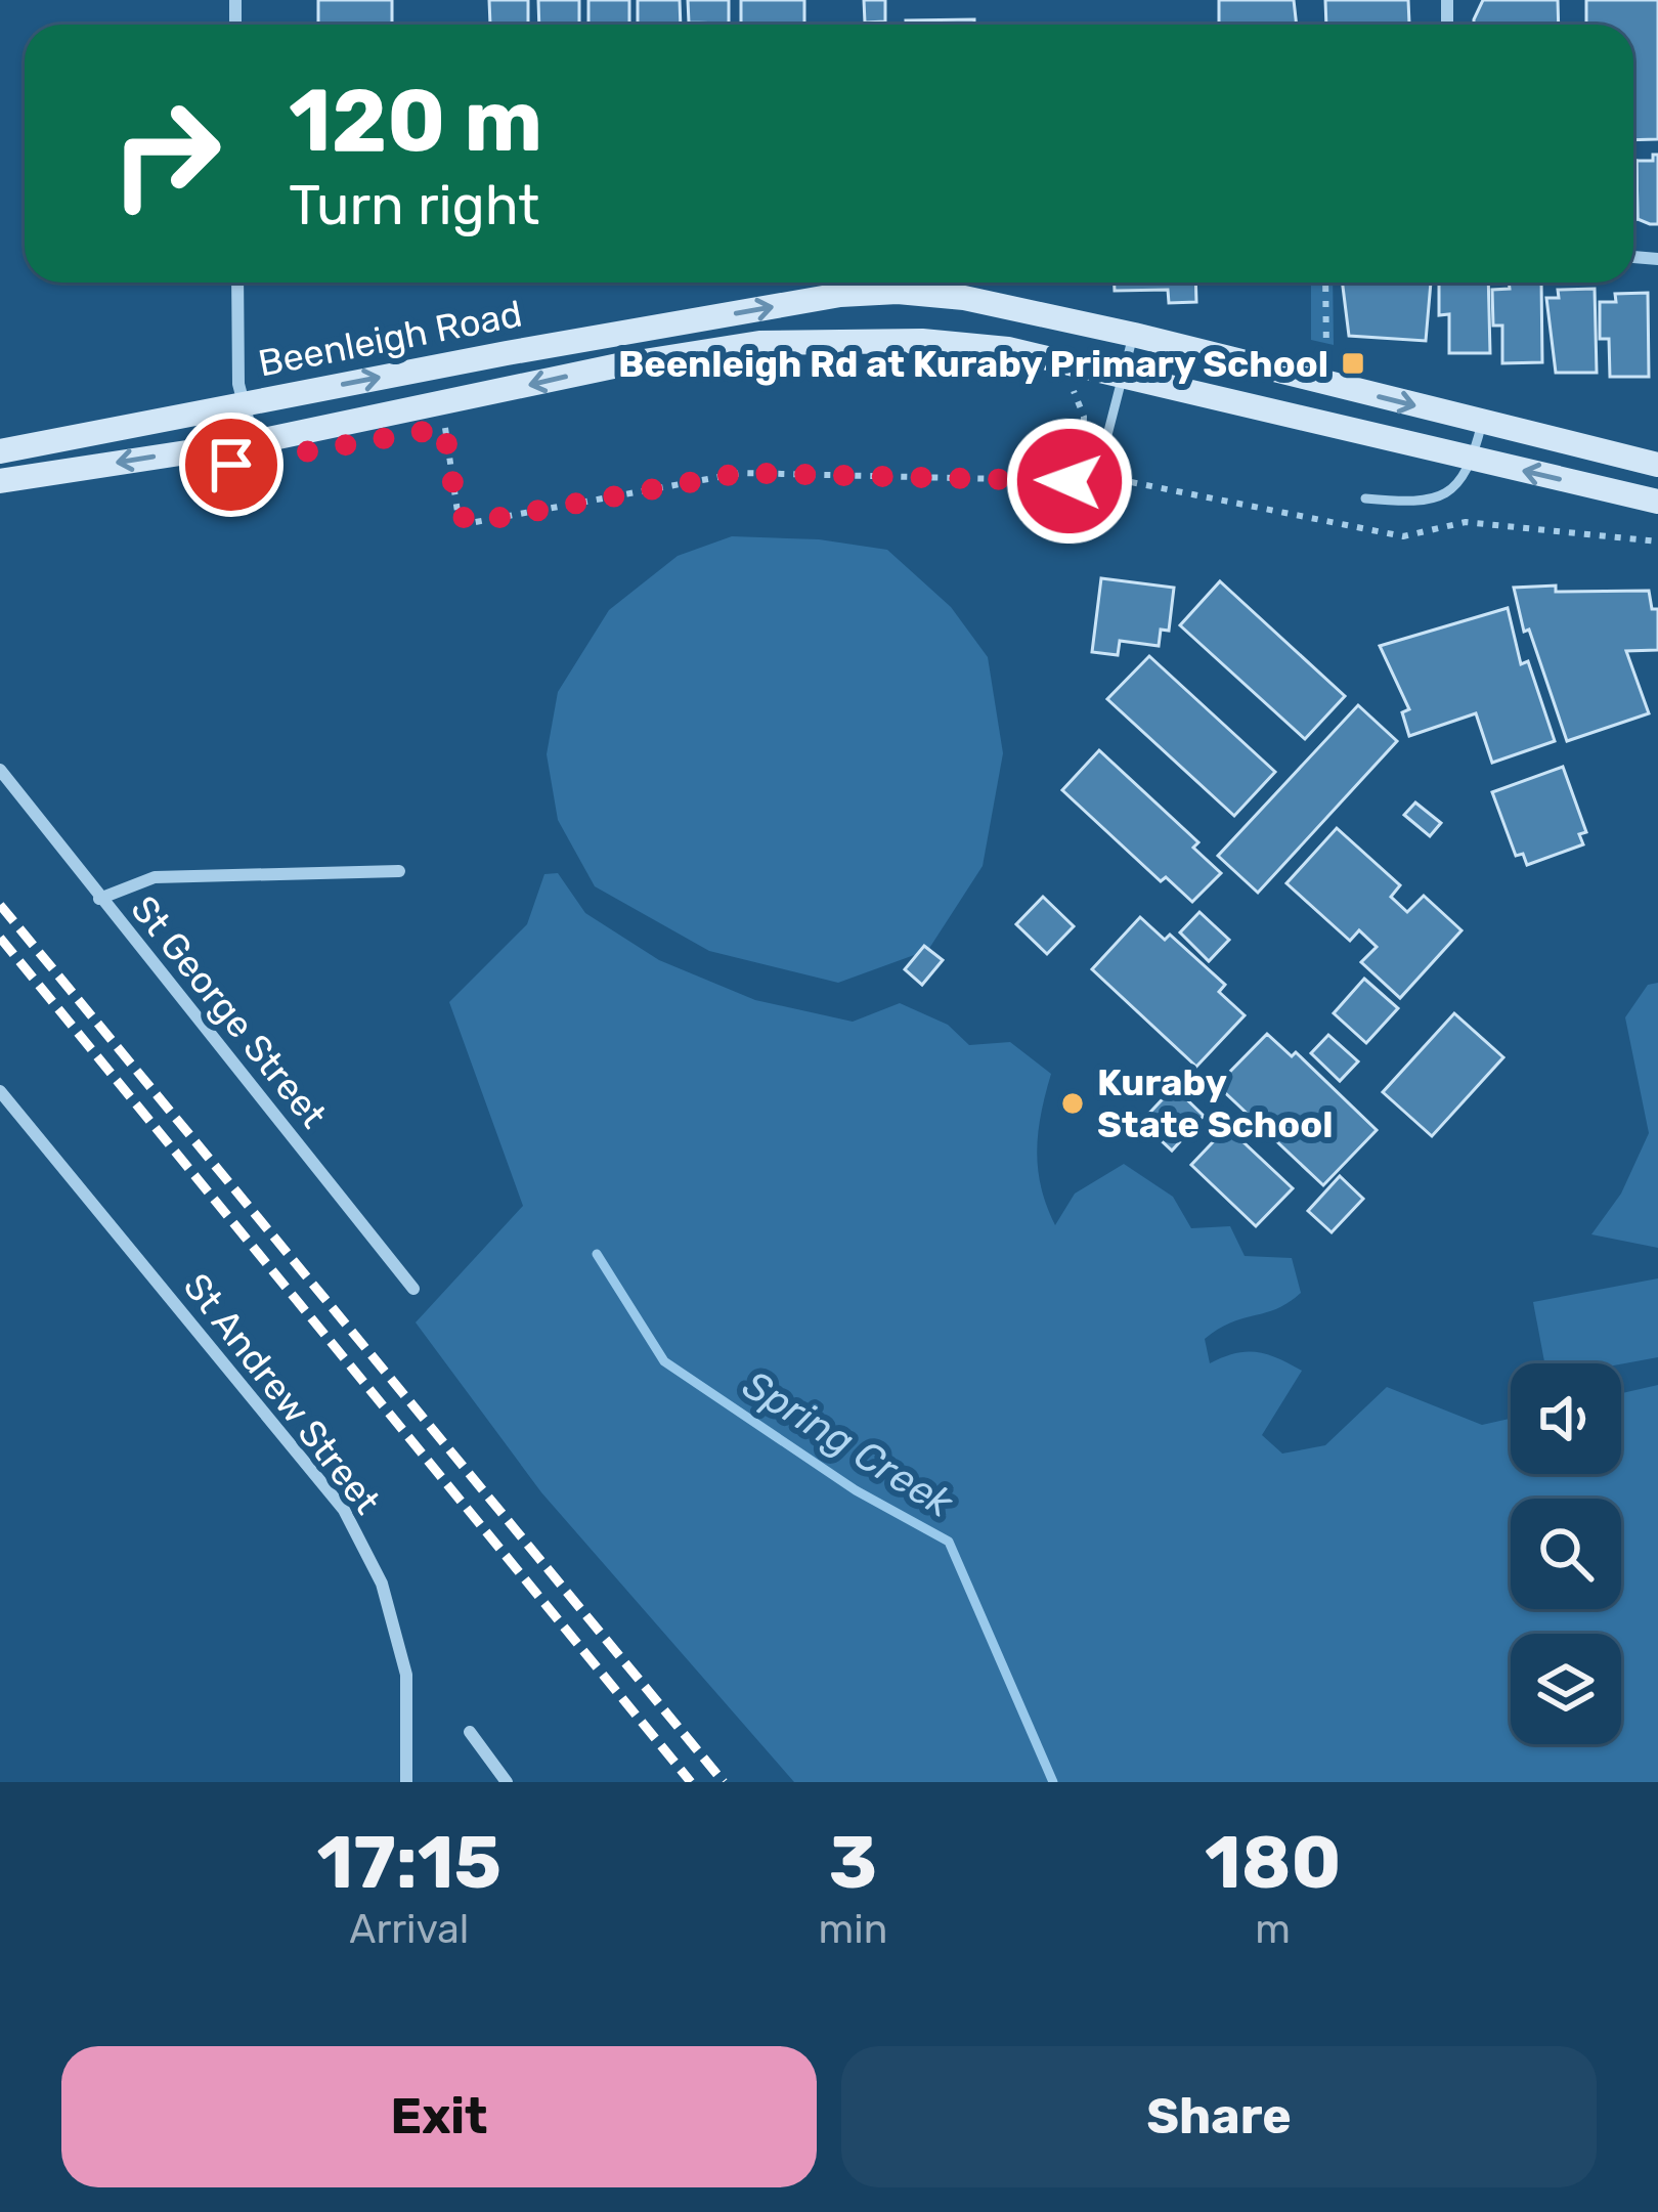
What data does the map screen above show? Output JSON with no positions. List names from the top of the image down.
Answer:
{
  "streets": {
    "main road": ["Beenleigh Road"],
    "street": ["St George Street", "St Andrew Street"]
  },
  "water": ["Spring Creek"],
  "places": {
    "transit": ["Beenleigh Rd at Kuraby Primary School"],
    "other": ["Kuraby State School"]
  },
  "page": {
    "turn": ["120 m", "Turn right"],
    "eta": [
      "17:15",
      "Arrival",
      "3",
      "min",
      "180",
      "m"
    ],
    "buttons": ["Exit", "Share"]
  }
}
